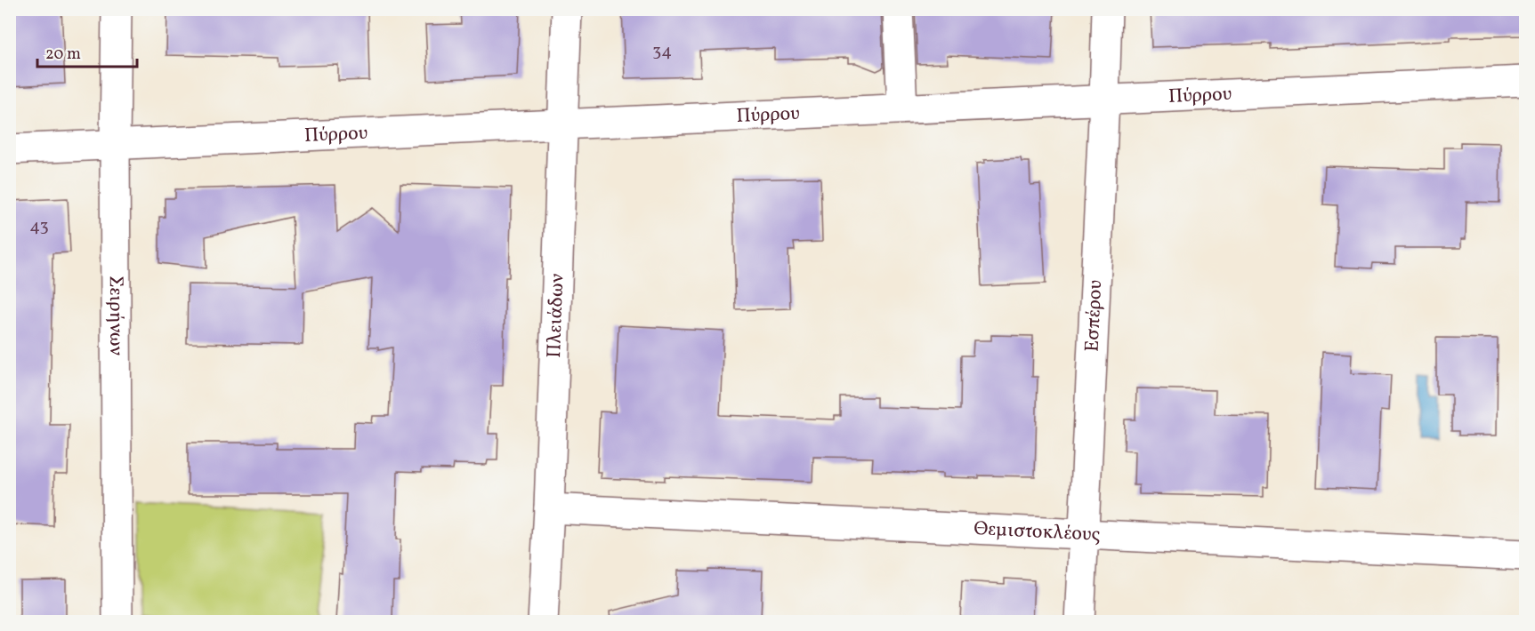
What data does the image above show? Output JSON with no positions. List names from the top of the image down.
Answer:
{
  "streets": {
    "street": [
      "Πύρρου",
      "Σειρήνων",
      "Πλειάδων",
      "Εσπέρου",
      "Θεμιστοκλέους"
    ]
  },
  "crossings": [
    ["Πύρρου", "Σειρήνων"],
    ["Πύρρου", "Πλειάδων"],
    ["Πύρρου", "Εσπέρου"],
    ["Πλειάδων", "Θεμιστοκλέους"],
    ["Εσπέρου", "Θεμιστοκλέους"]
  ],
  "house_numbers": ["34", "43"],
  "scale_bar": "20 m"
}
